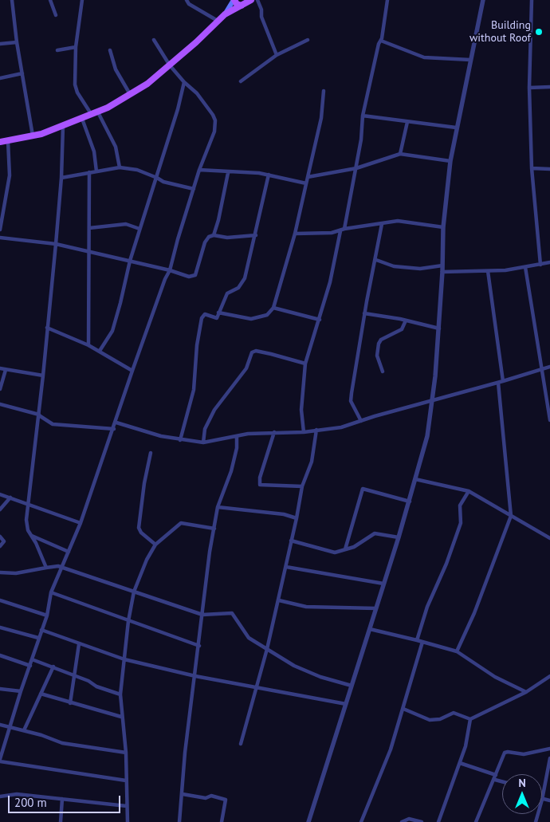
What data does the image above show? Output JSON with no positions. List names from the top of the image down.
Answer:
{
  "places": ["Building without Roof"],
  "scale_bar": "200 m",
  "north": "top"
}
